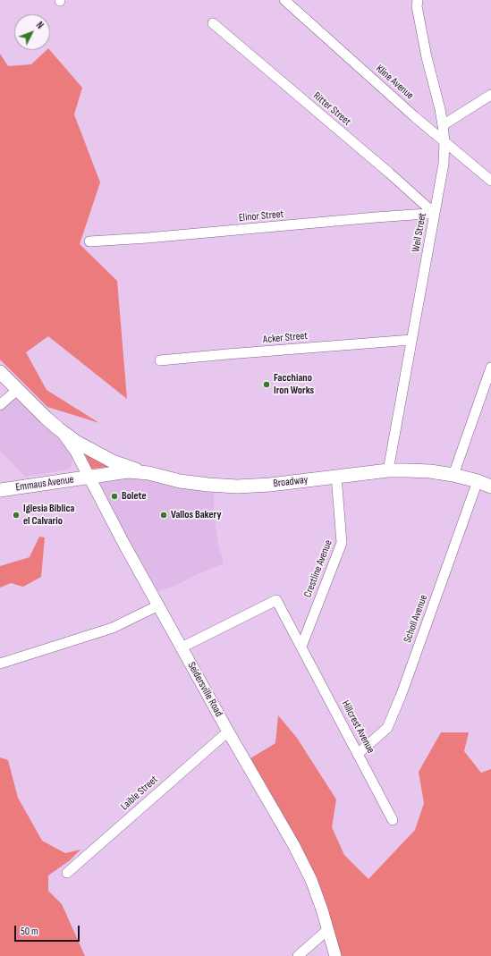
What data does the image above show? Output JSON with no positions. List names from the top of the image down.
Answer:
{
  "streets": {
    "main road": ["Broadway", "Emmaus Avenue"],
    "street": [
      "Kline Avenue",
      "Ritter Street",
      "Elinor Street",
      "Weil Street",
      "Acker Street",
      "Crestline Avenue",
      "Scholl Avenue",
      "Seidersville Road",
      "Hillcrest Avenue",
      "Laible Street"
    ]
  },
  "crossings": [
    ["Kline Avenue", "Weil Street"],
    ["Ritter Street", "Elinor Street"],
    ["Ritter Street", "Weil Street"],
    ["Elinor Street", "Weil Street"],
    ["Weil Street", "Acker Street"],
    ["Weil Street", "Broadway"],
    ["Broadway", "Emmaus Avenue"],
    ["Broadway", "Crestline Avenue"],
    ["Broadway", "Scholl Avenue"],
    ["Broadway", "Seidersville Road"],
    ["Emmaus Avenue", "Seidersville Road"],
    ["Crestline Avenue", "Hillcrest Avenue"],
    ["Scholl Avenue", "Hillcrest Avenue"],
    ["Seidersville Road", "Hillcrest Avenue"],
    ["Seidersville Road", "Laible Street"]
  ],
  "places": [
    "Facchiano Iron Works",
    "Bolete",
    "Iglesia Bíblica el Calvario",
    "Vallos Bakery"
  ],
  "scale_bar": "50 m",
  "north": "top right"
}
